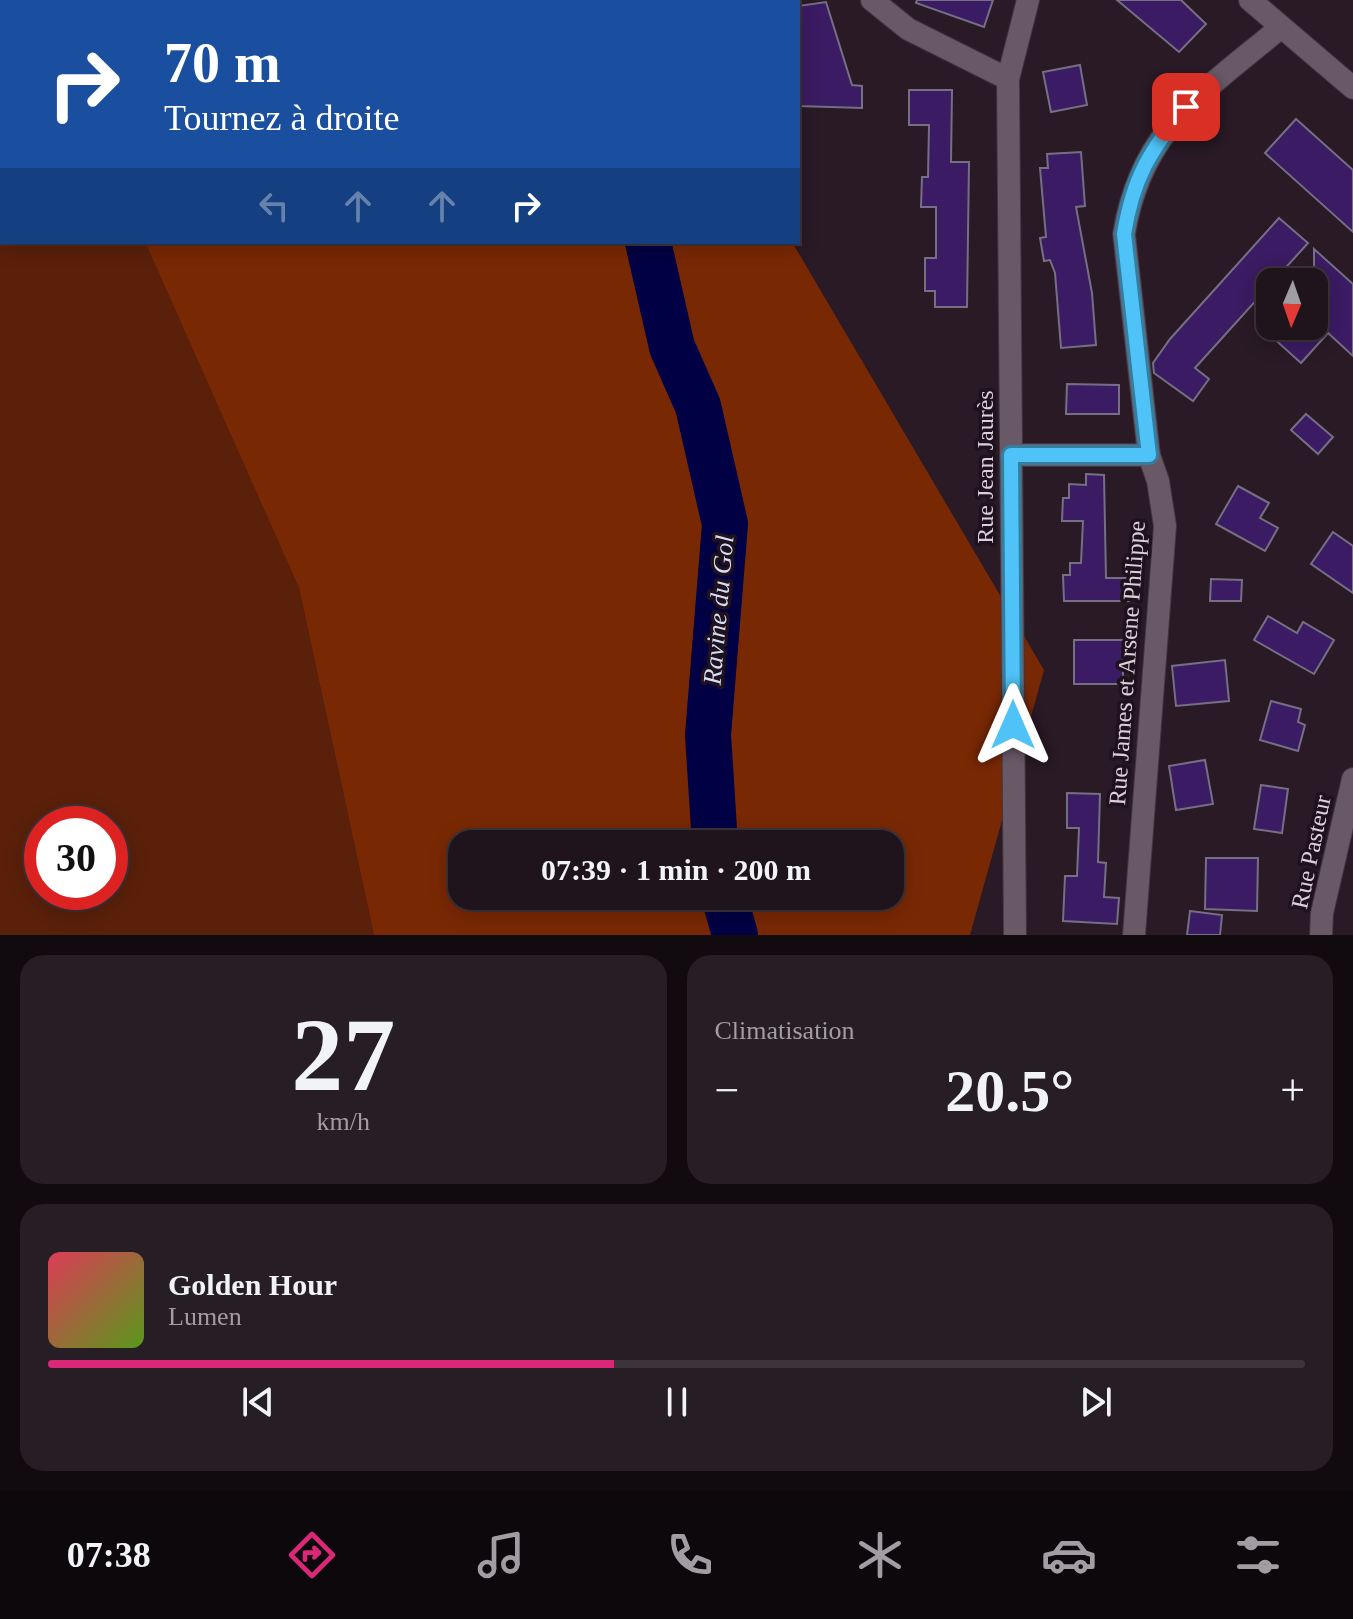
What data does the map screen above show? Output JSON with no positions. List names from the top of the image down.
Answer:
{
  "streets": {
    "street": ["Rue Jean Jaurès", "Rue James et Arsene Philippe", "Rue Pasteur"]
  },
  "water": ["Ravine du Gol"],
  "north": "bottom",
  "page": {
    "turn": ["70 m", "Tournez à droite"],
    "limit": "30",
    "trip": "07:39 · 1 min · 200 m",
    "tile": [
      ["27", "km/h"],
      "Climatisation"
    ],
    "heat": ["−", "20.5°", "+"],
    "song": ["Golden Hour", "Lumen"],
    "tabs": "07:38"
  }
}
